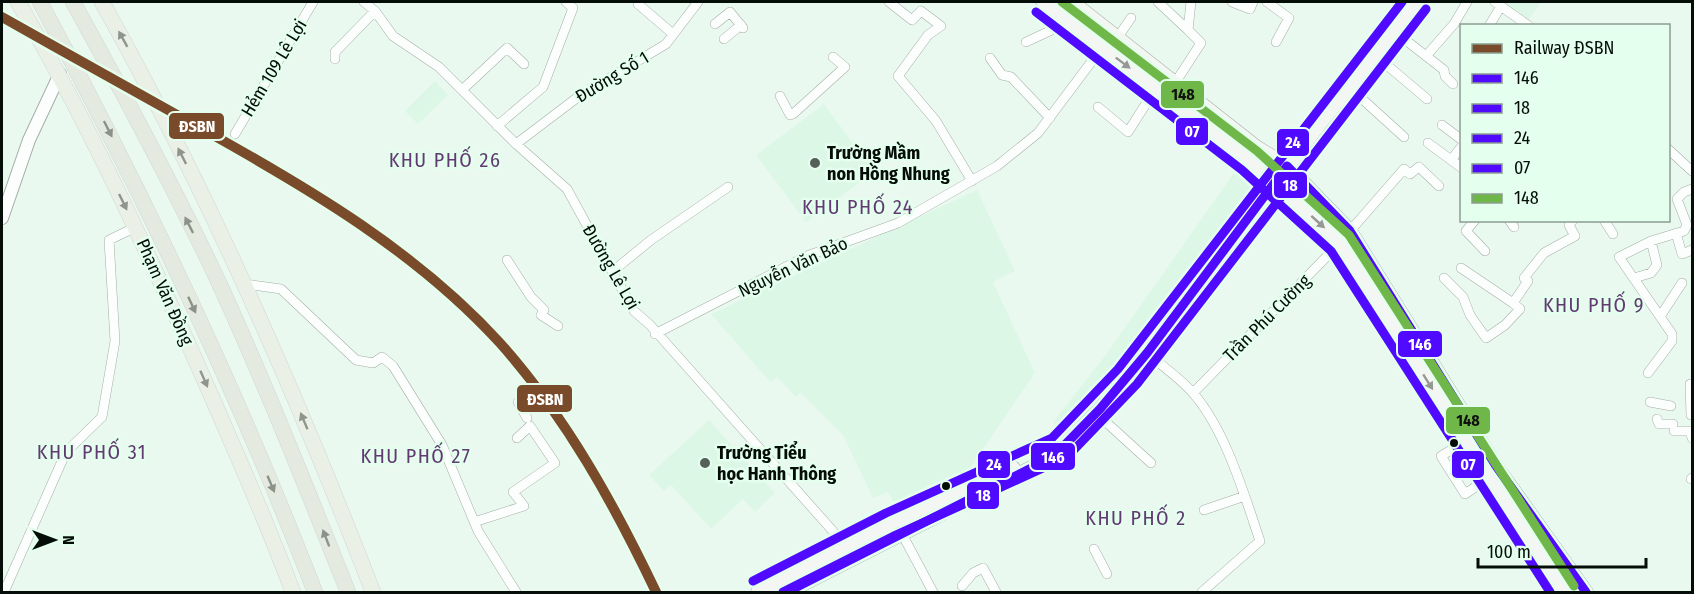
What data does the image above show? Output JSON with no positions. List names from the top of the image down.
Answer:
{
  "streets": {
    "highway": ["Phạm Văn Đồng"],
    "street": [
      "Hẻm 109 Lê Lợi",
      "Đường Số 1",
      "Đường Lê Lợi",
      "Nguyễn Văn Bảo",
      "Trần Phú Cường"
    ]
  },
  "crossings": [
    ["Đường Số 1", "Đường Lê Lợi"],
    ["Đường Lê Lợi", "Nguyễn Văn Bảo"]
  ],
  "districts": [
    "KHU PHỐ 26",
    "KHU PHỐ 24",
    "KHU PHỐ 9",
    "KHU PHỐ 31",
    "KHU PHỐ 27",
    "KHU PHỐ 2"
  ],
  "places": ["Trường Mầm non Hồng Nhung", "Trường Tiểu học Hanh Thông"],
  "lines": [
    "transit line 24",
    "transit line 148",
    "transit line 18",
    "transit line 07",
    "rail line ĐSBN",
    "transit line 146"
  ],
  "legend": [
    "Railway ĐSBN",
    "146",
    "18",
    "24",
    "07",
    "148"
  ],
  "scale_bar": "100 m",
  "north": "right"
}
